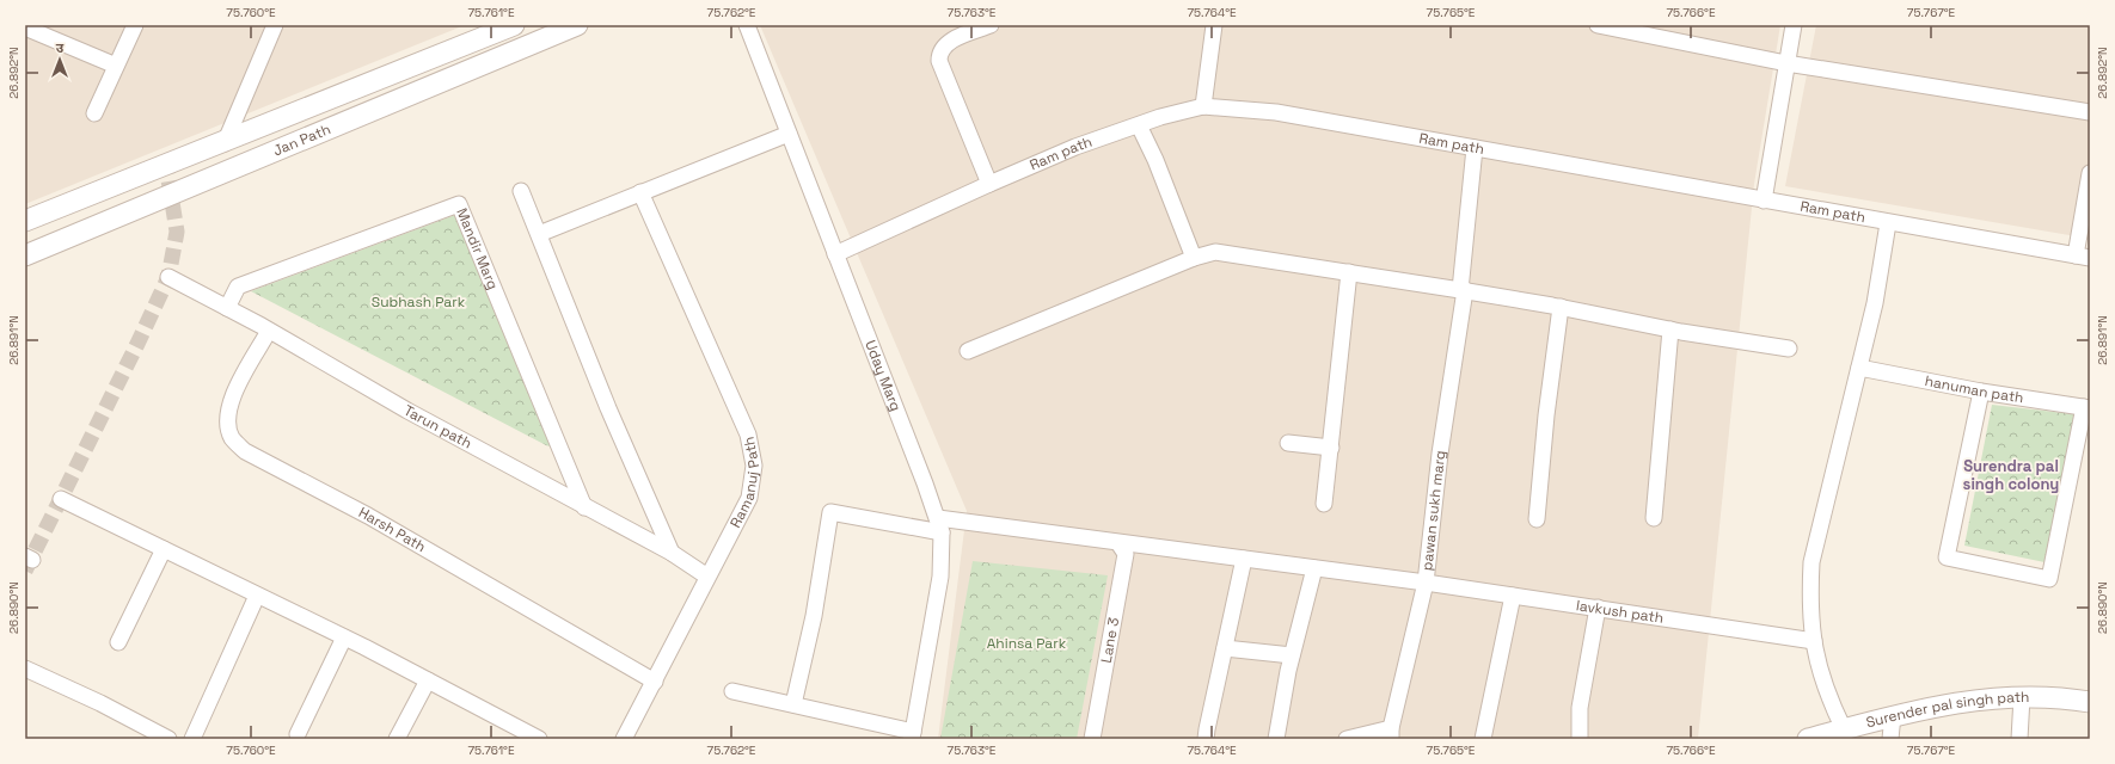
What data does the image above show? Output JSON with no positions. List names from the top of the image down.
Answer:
{
  "streets": {
    "street": [
      "Jan Path",
      "Ram path",
      "Mandir Marg",
      "Uday Marg",
      "hanuman path",
      "Tarun path",
      "Ramanuj Path",
      "pawan sukh marg",
      "Harsh Path",
      "lavkush path",
      "Lane 3",
      "Surender pal singh path"
    ]
  },
  "crossings": [
    ["Ram path", "Uday Marg"],
    ["Ram path", "pawan sukh marg"],
    ["Mandir Marg", "Tarun path"],
    ["Uday Marg", "lavkush path"],
    ["Tarun path", "Ramanuj Path"],
    ["Tarun path", "Harsh Path"],
    ["Ramanuj Path", "Harsh Path"],
    ["pawan sukh marg", "lavkush path"],
    ["lavkush path", "Lane 3"]
  ],
  "districts": ["Surendra pal singh colony"],
  "parks": ["Subhash Park", "Ahinsa Park"],
  "north": "top",
  "coordinates": [
    "75.760°E",
    "75.761°E",
    "75.762°E",
    "75.763°E",
    "75.764°E",
    "75.765°E",
    "75.766°E",
    "75.767°E",
    "26.892°N",
    "26.891°N",
    "26.890°N"
  ]
}
